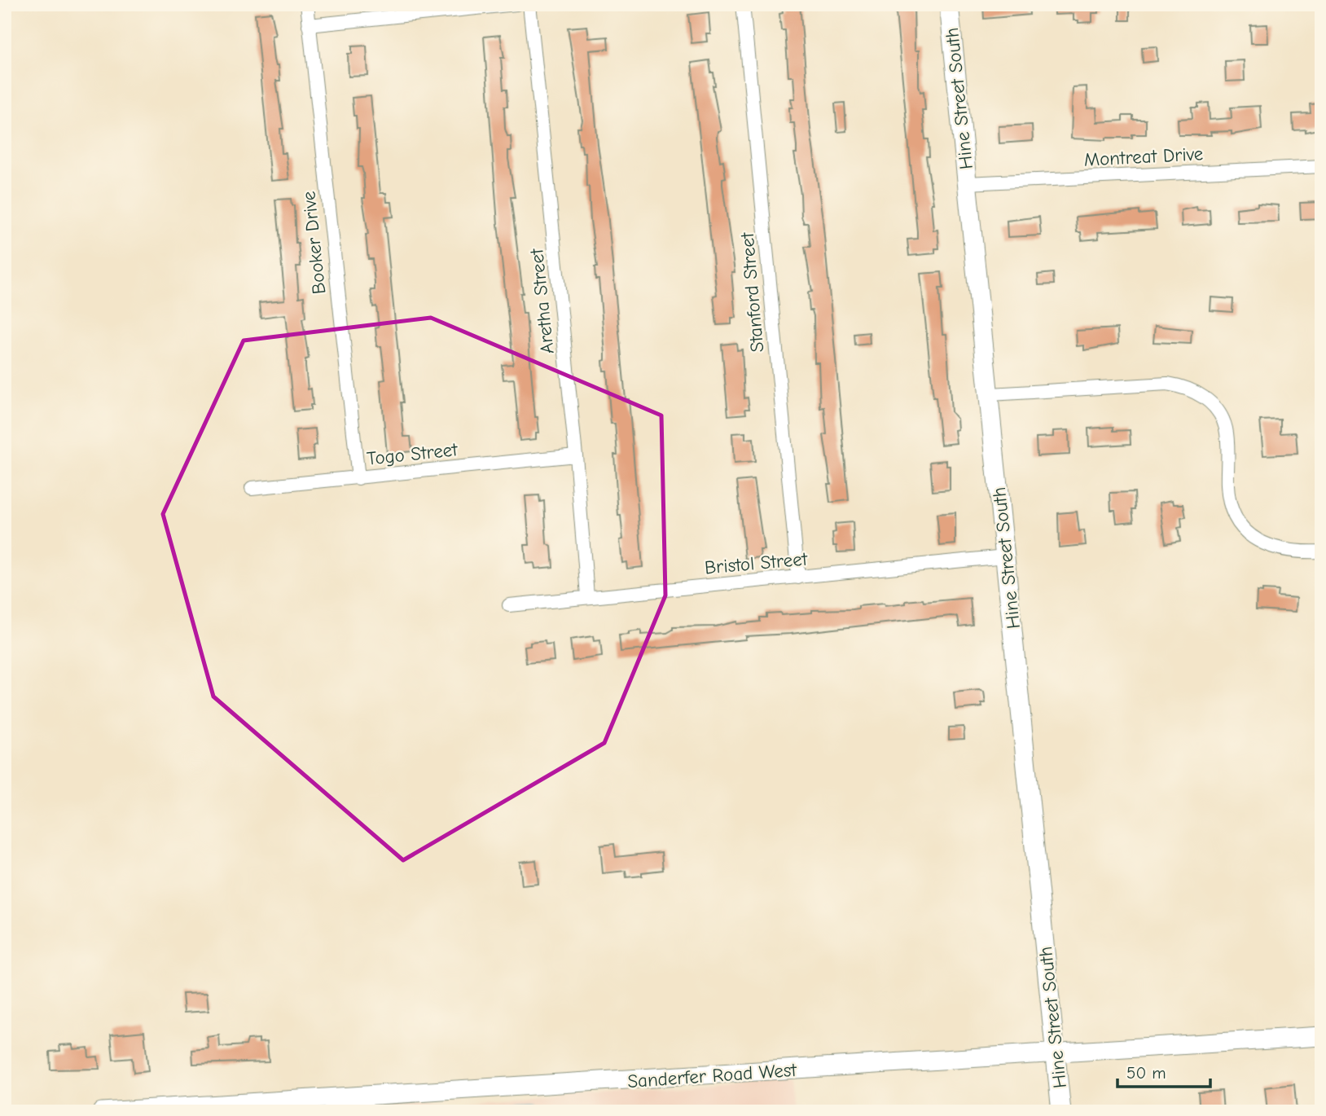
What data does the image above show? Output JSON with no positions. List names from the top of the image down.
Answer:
{
  "streets": {
    "street": [
      "Hine Street South",
      "Montreat Drive",
      "Booker Drive",
      "Stanford Street",
      "Aretha Street",
      "Togo Street",
      "Bristol Street",
      "Sanderfer Road West"
    ]
  },
  "crossings": [
    ["Hine Street South", "Montreat Drive"],
    ["Hine Street South", "Bristol Street"],
    ["Hine Street South", "Sanderfer Road West"],
    ["Booker Drive", "Togo Street"],
    ["Stanford Street", "Bristol Street"],
    ["Aretha Street", "Togo Street"],
    ["Aretha Street", "Bristol Street"]
  ],
  "scale_bar": "50 m"
}
